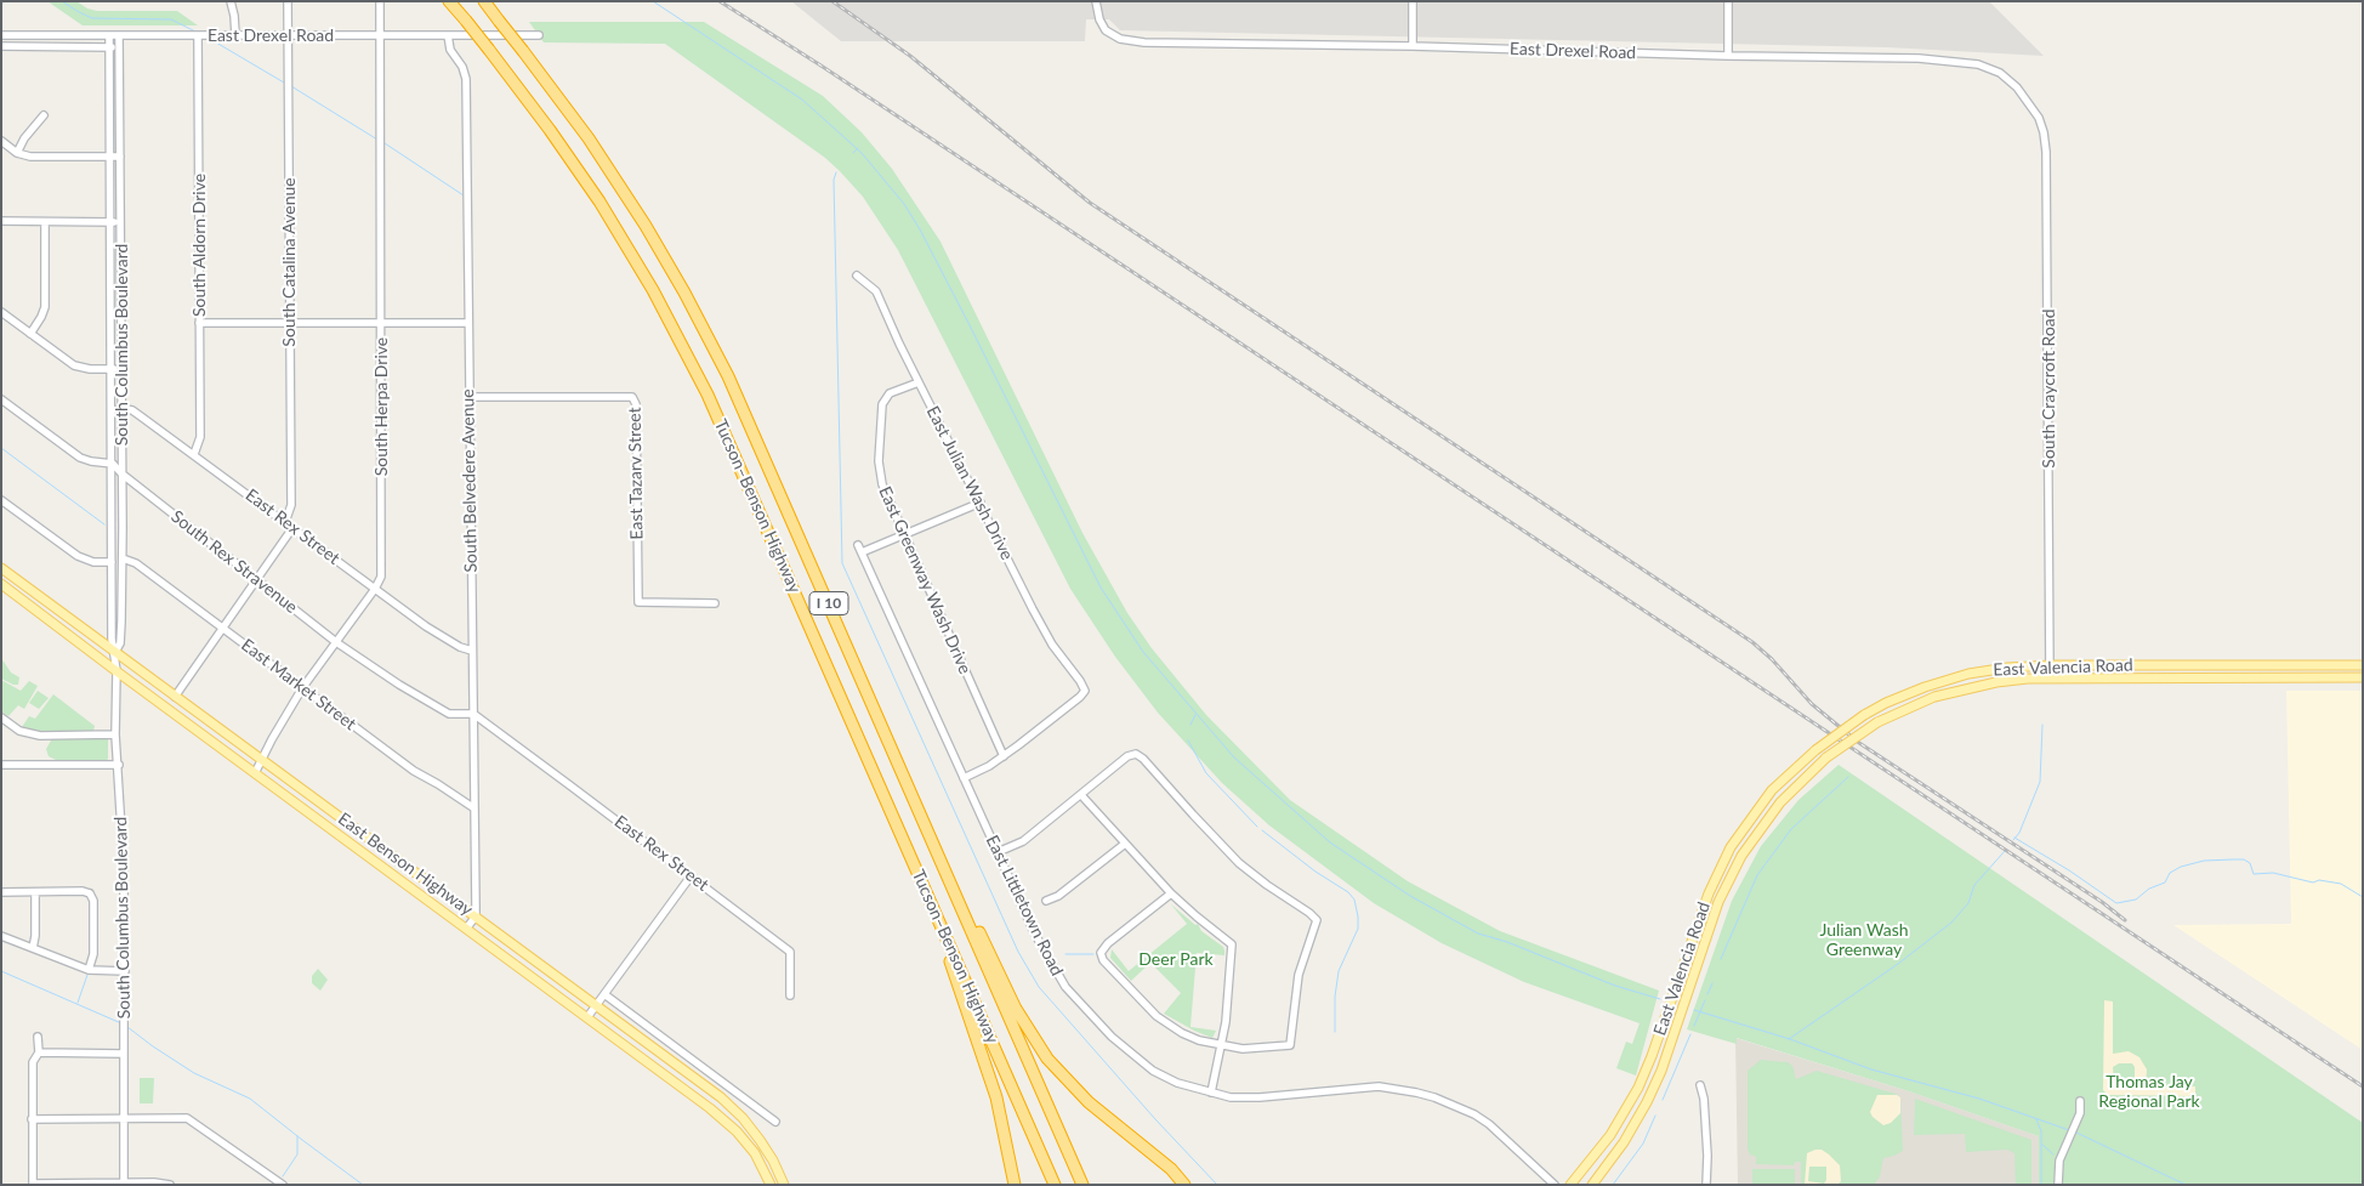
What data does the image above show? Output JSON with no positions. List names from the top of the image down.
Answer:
{
  "streets": {
    "highway": ["Tucson–Benson Highway", "I 10"],
    "main road": ["East Valencia Road", "East Benson Highway"],
    "street": [
      "East Drexel Road",
      "South Aldorn Drive",
      "South Catalina Avenue",
      "South Columbus Boulevard",
      "South Craycroft Road",
      "South Herpa Drive",
      "East Tazarv Street",
      "South Belvedere Avenue",
      "East Julian Wash Drive",
      "East Rex Street",
      "South Rex Stravenue",
      "East Greenway Wash Drive",
      "East Market Street",
      "East Littletown Road"
    ]
  },
  "crossings": [
    ["East Drexel Road", "South Aldorn Drive"],
    ["East Drexel Road", "South Catalina Avenue"],
    ["East Drexel Road", "South Columbus Boulevard"],
    ["East Drexel Road", "South Craycroft Road"],
    ["East Drexel Road", "South Herpa Drive"],
    ["East Drexel Road", "South Belvedere Avenue"],
    ["South Aldorn Drive", "East Rex Street"],
    ["South Catalina Avenue", "East Rex Street"],
    ["South Columbus Boulevard", "East Rex Street"],
    ["South Columbus Boulevard", "South Rex Stravenue"],
    ["South Columbus Boulevard", "East Market Street"],
    ["South Columbus Boulevard", "East Benson Highway"],
    ["South Craycroft Road", "East Valencia Road"],
    ["South Herpa Drive", "East Rex Street"],
    ["South Herpa Drive", "South Rex Stravenue"],
    ["South Herpa Drive", "East Market Street"],
    ["South Herpa Drive", "East Benson Highway"],
    ["East Tazarv Street", "South Belvedere Avenue"],
    ["South Belvedere Avenue", "East Rex Street"],
    ["South Belvedere Avenue", "South Rex Stravenue"],
    ["South Belvedere Avenue", "East Market Street"],
    ["South Belvedere Avenue", "East Benson Highway"],
    ["East Julian Wash Drive", "East Greenway Wash Drive"],
    ["East Rex Street", "South Rex Stravenue"],
    ["East Greenway Wash Drive", "East Littletown Road"]
  ],
  "parks": ["Julian Wash Greenway", "Deer Park", "Thomas Jay Regional Park"]
}
